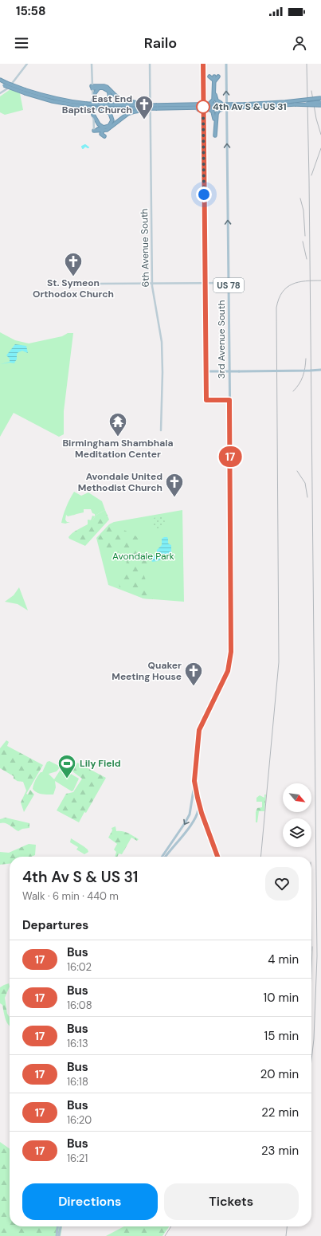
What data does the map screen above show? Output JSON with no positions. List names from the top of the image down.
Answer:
{
  "streets": {
    "main road": ["6th Avenue South", "US 78", "3rd Avenue South"]
  },
  "crossings": [
    ["US 78", "3rd Avenue South"]
  ],
  "parks": ["Avondale Park"],
  "places": {
    "other": ["4th Av S & US 31"],
    "church": [
      "East End Baptist Church",
      "St. Symeon Orthodox Church",
      "Avondale United Methodist Church",
      "Quaker Meeting House"
    ],
    "temple": ["Birmingham Shambhala Meditation Center"],
    "sports": ["Lily Field"]
  },
  "lines": ["bus line 17"],
  "north": "bottom right",
  "page": {
    "status": "15:58",
    "header": "Railo",
    "on_map": "17",
    "heading": [
      ["4th Av S & US 31", "Walk · 6 min · 440 m"],
      "Departures"
    ],
    "list": [
      {
        "mark": "17",
        "name": "Bus",
        "note": "16:02",
        "value": "4 min"
      },
      {
        "mark": "17",
        "name": "Bus",
        "note": "16:08",
        "value": "10 min"
      },
      {
        "mark": "17",
        "name": "Bus",
        "note": "16:13",
        "value": "15 min"
      },
      {
        "mark": "17",
        "name": "Bus",
        "note": "16:18",
        "value": "20 min"
      },
      {
        "mark": "17",
        "name": "Bus",
        "note": "16:20",
        "value": "22 min"
      },
      {
        "mark": "17",
        "name": "Bus",
        "note": "16:21",
        "value": "23 min"
      }
    ],
    "buttons": ["Directions", "Tickets"]
  }
}
